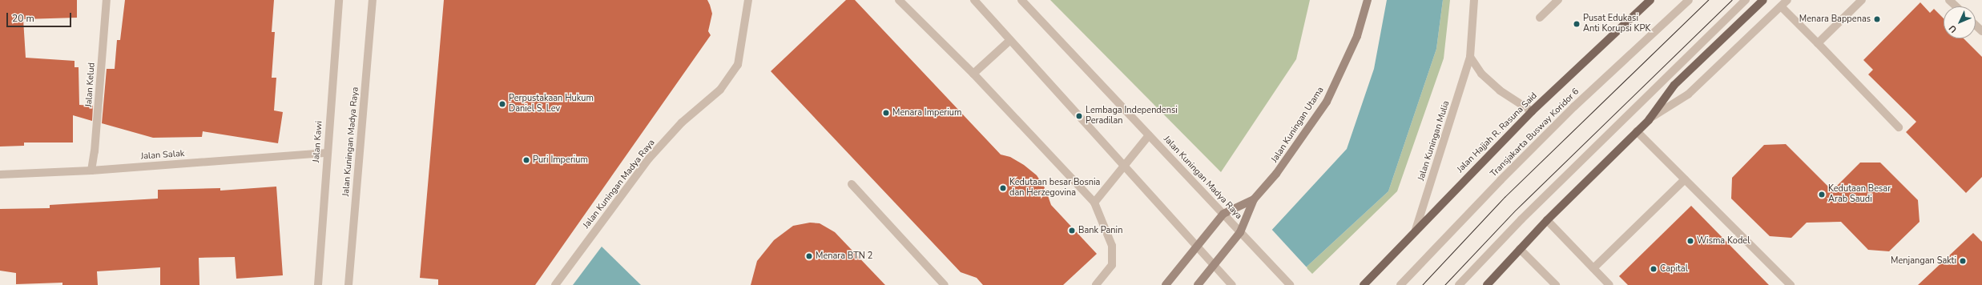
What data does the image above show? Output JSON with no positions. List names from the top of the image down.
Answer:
{
  "streets": {
    "main road": ["Jalan Kuningan Utama", "Jalan Hajjah R. Rasuna Said"],
    "street": [
      "Jalan Kelud",
      "Transjakarta Busway Koridor 6",
      "Jalan Kuningan Mulia",
      "Jalan Kawi",
      "Jalan Kuningan Madya Raya",
      "Jalan Salak"
    ]
  },
  "crossings": [
    ["Jalan Kelud", "Jalan Salak"],
    ["Jalan Kuningan Utama", "Jalan Kuningan Madya Raya"],
    ["Jalan Hajjah R. Rasuna Said", "Jalan Kuningan Mulia"],
    ["Jalan Kawi", "Jalan Salak"]
  ],
  "places": [
    "Menara Bappenas",
    "Pusat Edukasi Anti Korupsi KPK",
    "Perpustakaan Hukum Daniel S. Lev",
    "Menara Imperium",
    "Lembaga Independensi Peradilan",
    "Puri Imperium",
    "Kedutaan besar Bosnia dan Herzegovina",
    "Kedutaan Besar Arab Saudi",
    "Bank Panin",
    "Wisma Kodel",
    "Menara BTN 2",
    "Menjangan Sakti",
    "Capital"
  ],
  "scale_bar": "20 m",
  "north": "bottom left"
}
